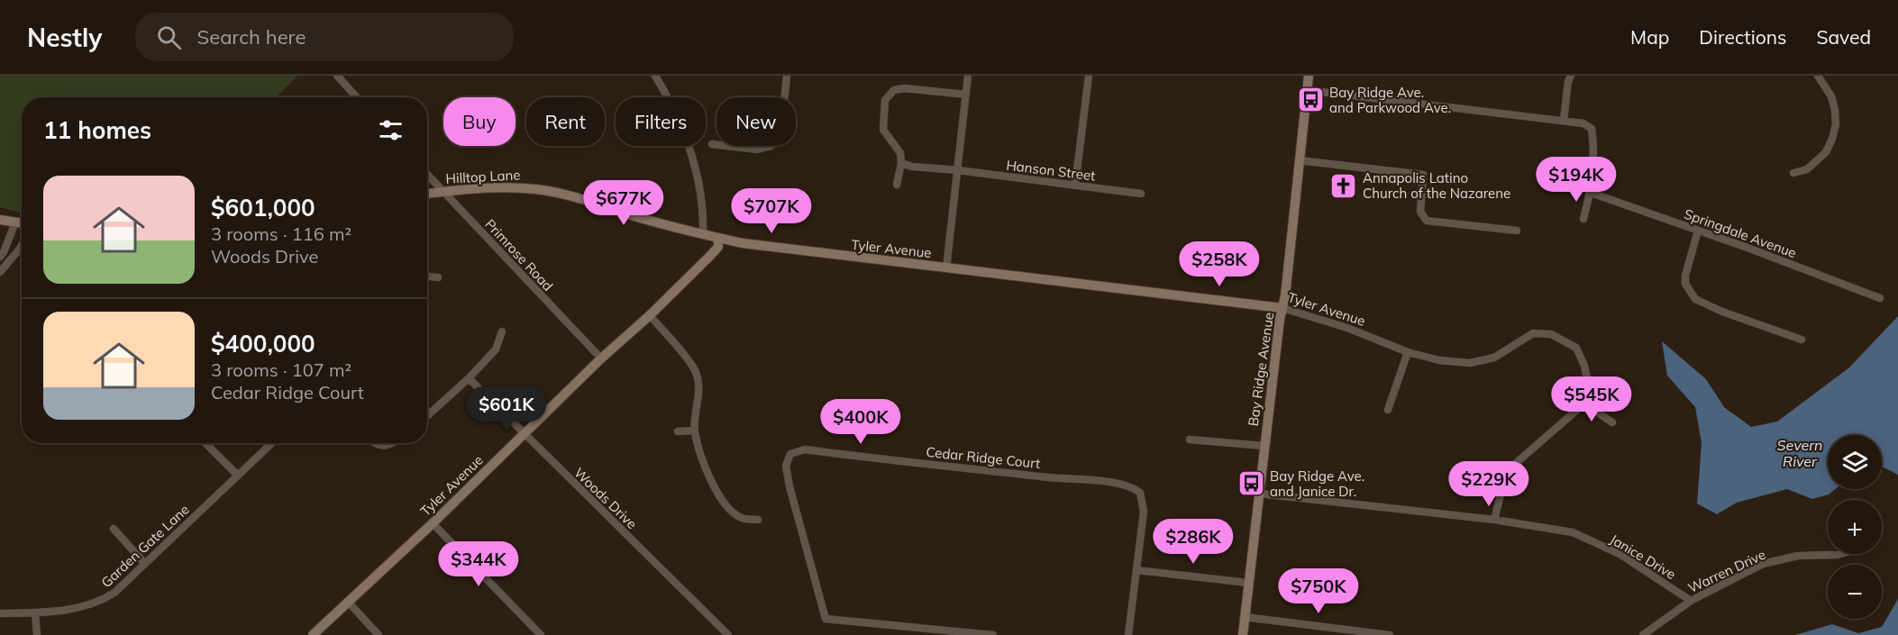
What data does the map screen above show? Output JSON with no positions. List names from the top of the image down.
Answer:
{
  "streets": {
    "street": [
      "Hanson Street",
      "Hilltop Lane",
      "Springdale Avenue",
      "Tyler Avenue",
      "Primrose Road",
      "Bay Ridge Avenue",
      "Cedar Ridge Court",
      "Woods Drive",
      "Garden Gate Lane",
      "Janice Drive",
      "Warren Drive"
    ]
  },
  "crossings": [
    ["Hilltop Lane", "Tyler Avenue"],
    ["Hilltop Lane", "Primrose Road"],
    ["Tyler Avenue", "Primrose Road"],
    ["Tyler Avenue", "Bay Ridge Avenue"],
    ["Tyler Avenue", "Woods Drive"],
    ["Bay Ridge Avenue", "Janice Drive"],
    ["Janice Drive", "Warren Drive"]
  ],
  "water": ["Severn River"],
  "places": {
    "bus stop": ["Bay Ridge Ave. and Parkwood Ave.", "Bay Ridge Ave. and Janice Dr."],
    "church": ["Annapolis Latino Church of the Nazarene"]
  },
  "page": {
    "header": "Nestly",
    "search": "Search here",
    "nav": ["Map", "Directions", "Saved"],
    "chip": [
      "Buy",
      "Rent",
      "Filters",
      "New"
    ],
    "heading": "11 homes",
    "price": [
      "$194K",
      "$677K",
      "$707K",
      "$258K",
      "$545K",
      "$601K",
      "$400K",
      "$229K",
      "$286K",
      "$344K",
      "$750K"
    ],
    "list": [
      {
        "name": "$601,000",
        "note": "3 rooms · 116 m² · Woods Drive"
      },
      {
        "name": "$400,000",
        "note": "3 rooms · 107 m² · Cedar Ridge Court"
      }
    ],
    "map_buttons": ["+", "−"]
  }
}
